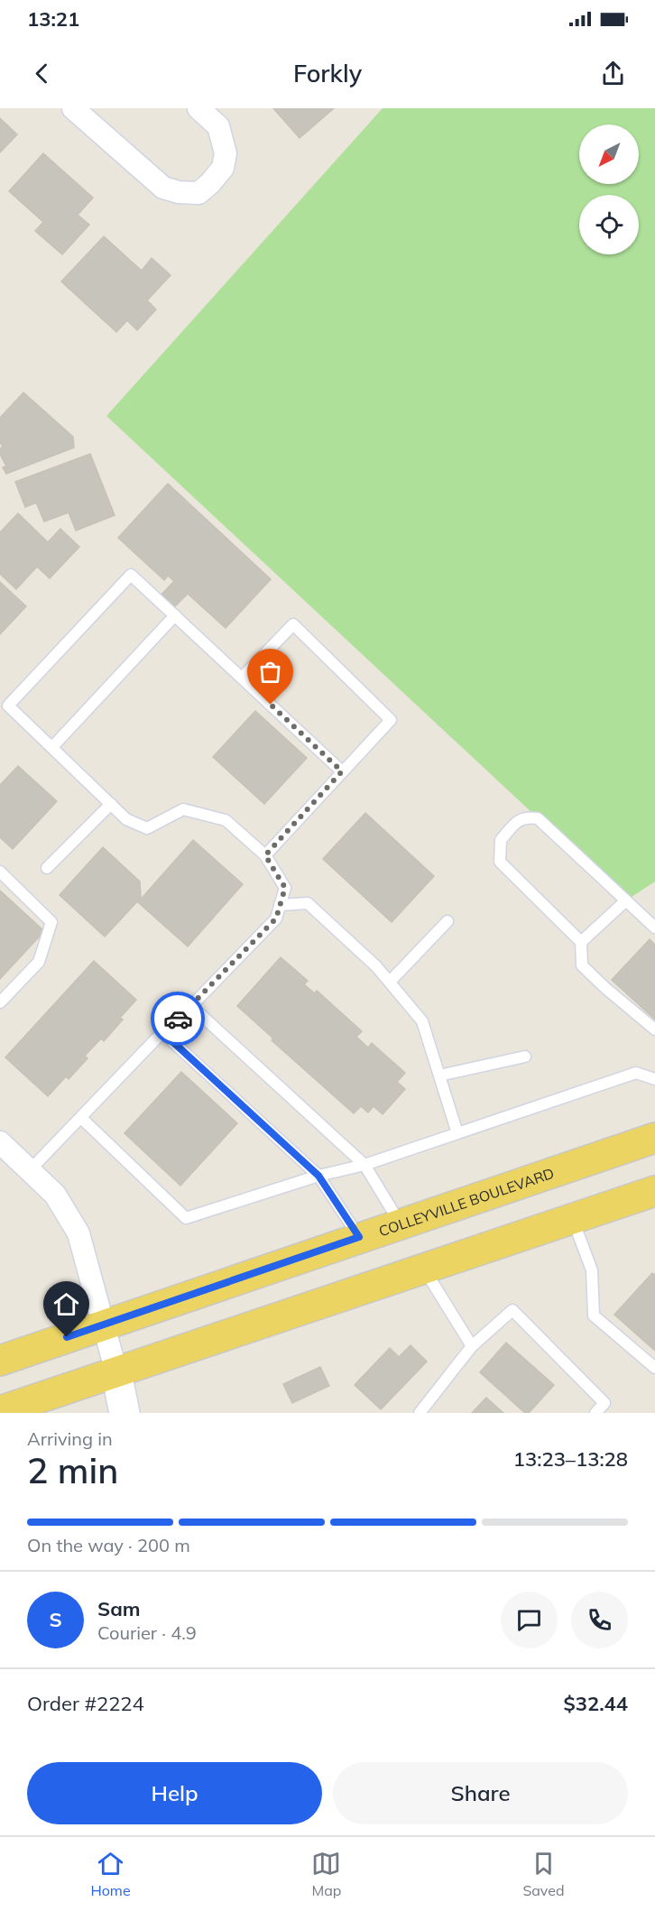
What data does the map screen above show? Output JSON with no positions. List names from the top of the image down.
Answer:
{
  "streets": {
    "main road": ["COLLEYVILLE BOULEVARD"]
  },
  "north": "bottom left",
  "page": {
    "status": "13:21",
    "header": "Forkly",
    "heading": ["2 min", "Arriving in", "13:23–13:28"],
    "panel": [
      "Sam",
      "Courier · 4.9",
      "Order #2224",
      "$32.44"
    ],
    "bar": "On the way · 200 m",
    "round": "S",
    "buttons": ["Help", "Share"],
    "tabs": ["Home", "Map", "Saved"]
  }
}
